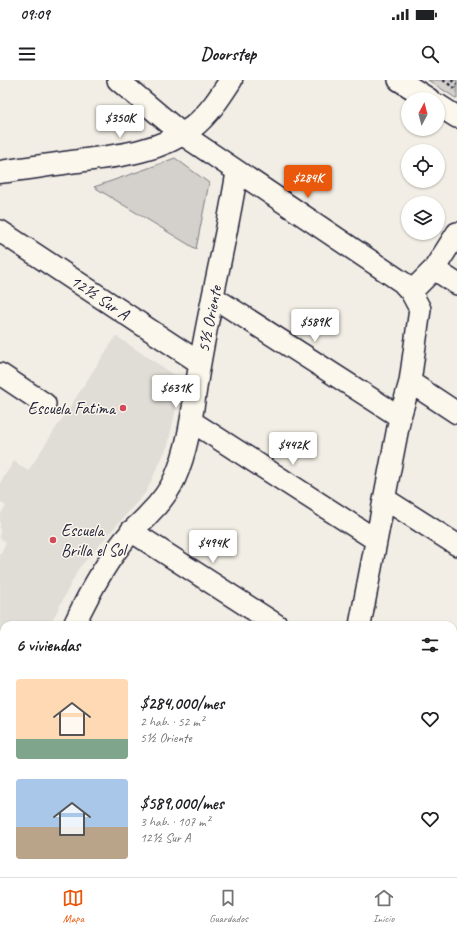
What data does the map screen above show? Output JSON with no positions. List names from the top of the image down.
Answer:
{
  "streets": {
    "street": ["12½ Sur A", "5½ Oriente"]
  },
  "crossings": [
    ["12½ Sur A", "5½ Oriente"]
  ],
  "places": ["Escuela Fatima", "Escuela Brilla el Sol"],
  "north": "top",
  "page": {
    "status": "09:09",
    "header": "Doorstep",
    "price": [
      "$350K",
      "$284K",
      "$589K",
      "$631K",
      "$442K",
      "$494K"
    ],
    "heading": "6 viviendas",
    "list": [
      {
        "name": "$284,000/mes",
        "note": "2 hab. · 52 m² · 5½ Oriente"
      },
      {
        "name": "$589,000/mes",
        "note": "3 hab. · 107 m² · 12½ Sur A"
      }
    ],
    "tabs": ["Mapa", "Guardados", "Inicio"]
  }
}
